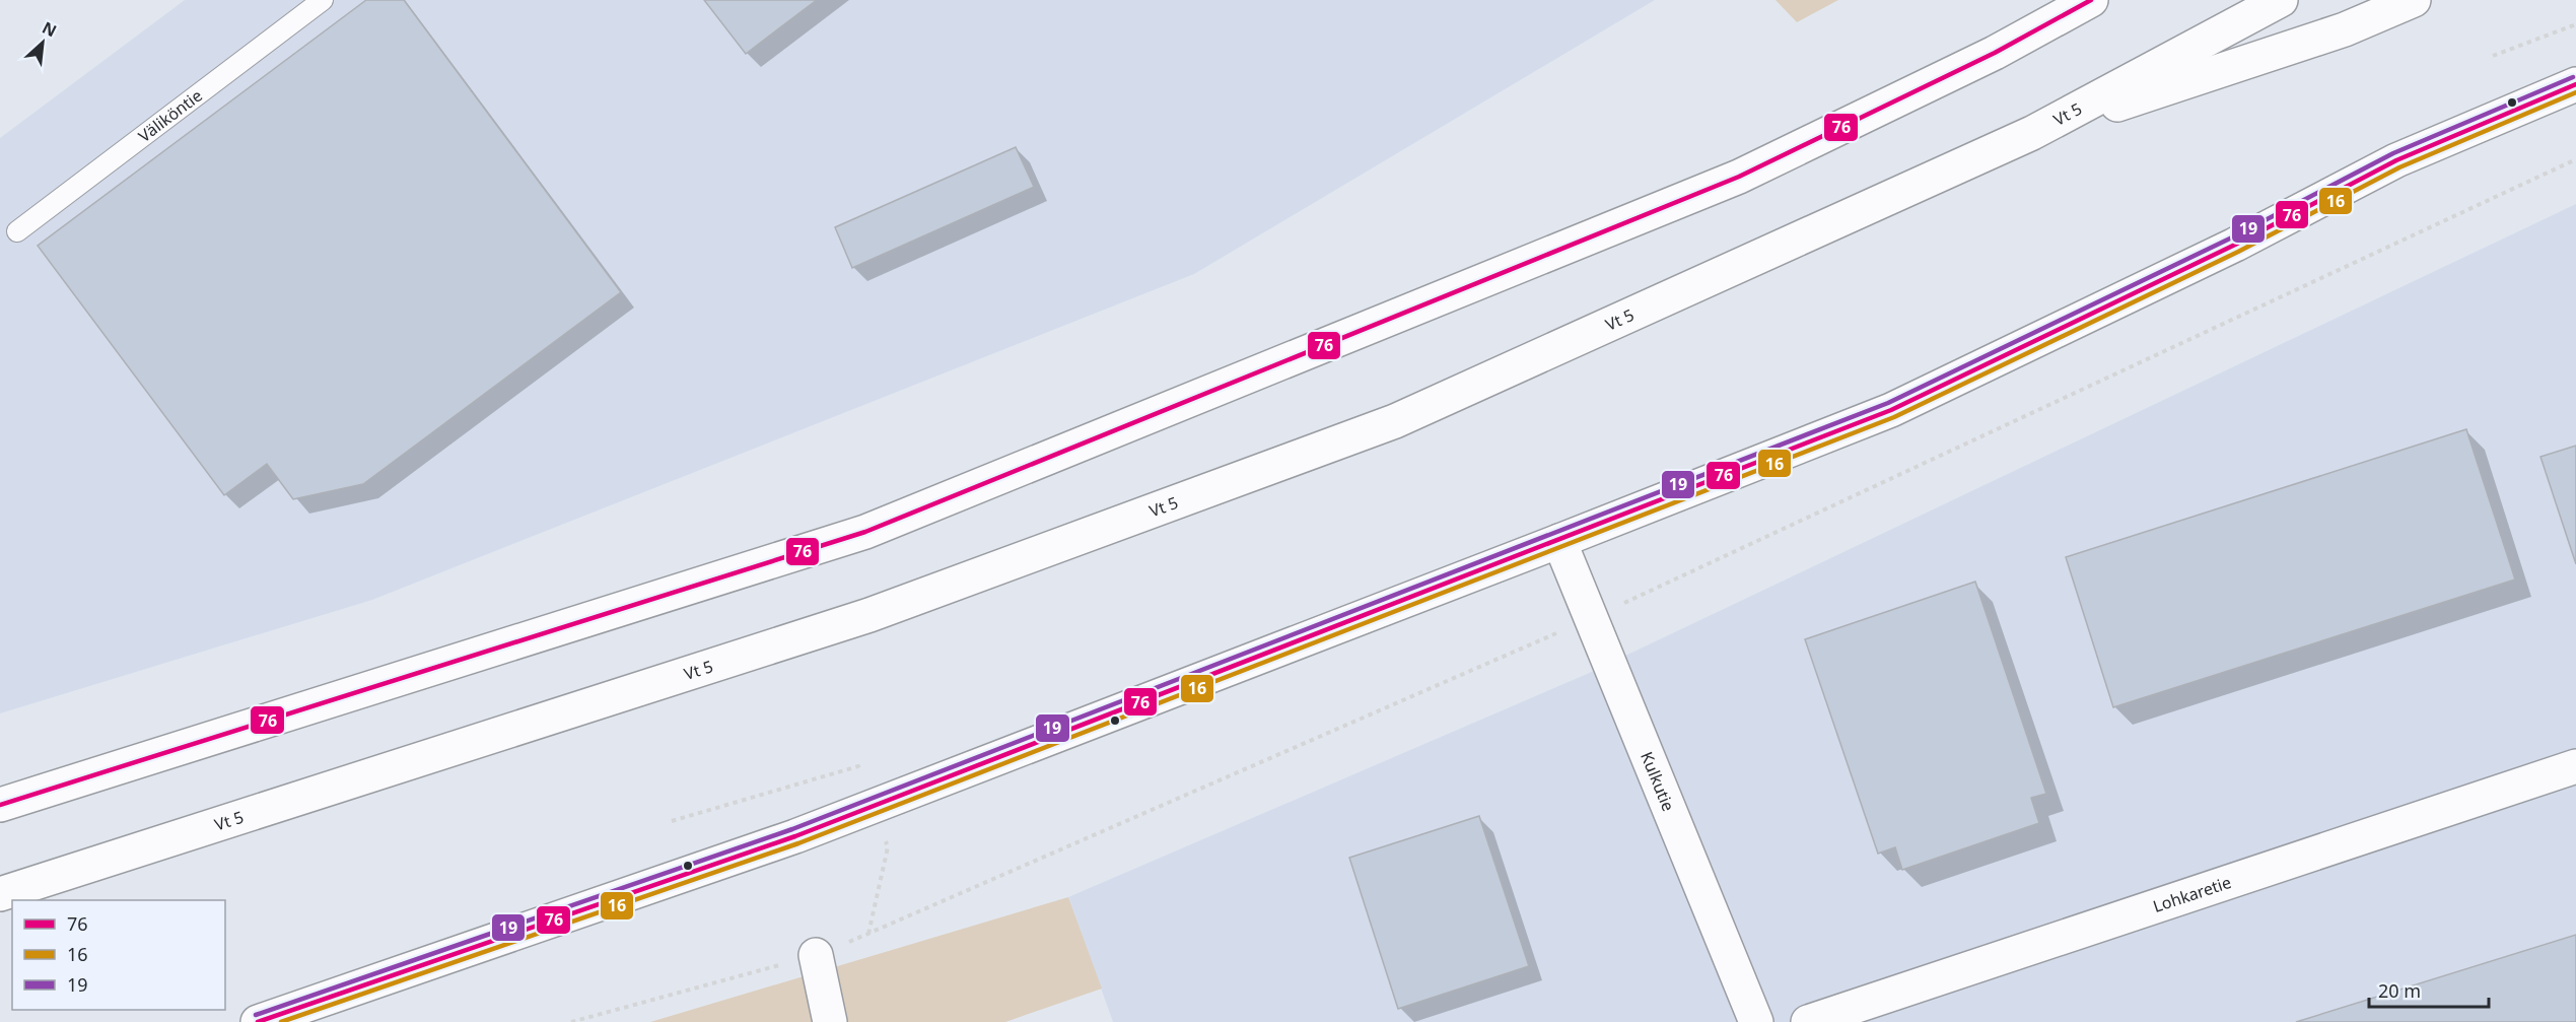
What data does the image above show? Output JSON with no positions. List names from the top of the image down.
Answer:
{
  "streets": {
    "main road": ["Vt 5", "Kulkutie", "Lohkaretie"],
    "lane": ["Väliköntie"]
  },
  "lines": ["transit line 76", "transit line 19", "transit line 16"],
  "legend": ["76", "16", "19"],
  "scale_bar": "20 m",
  "north": "top right"
}
